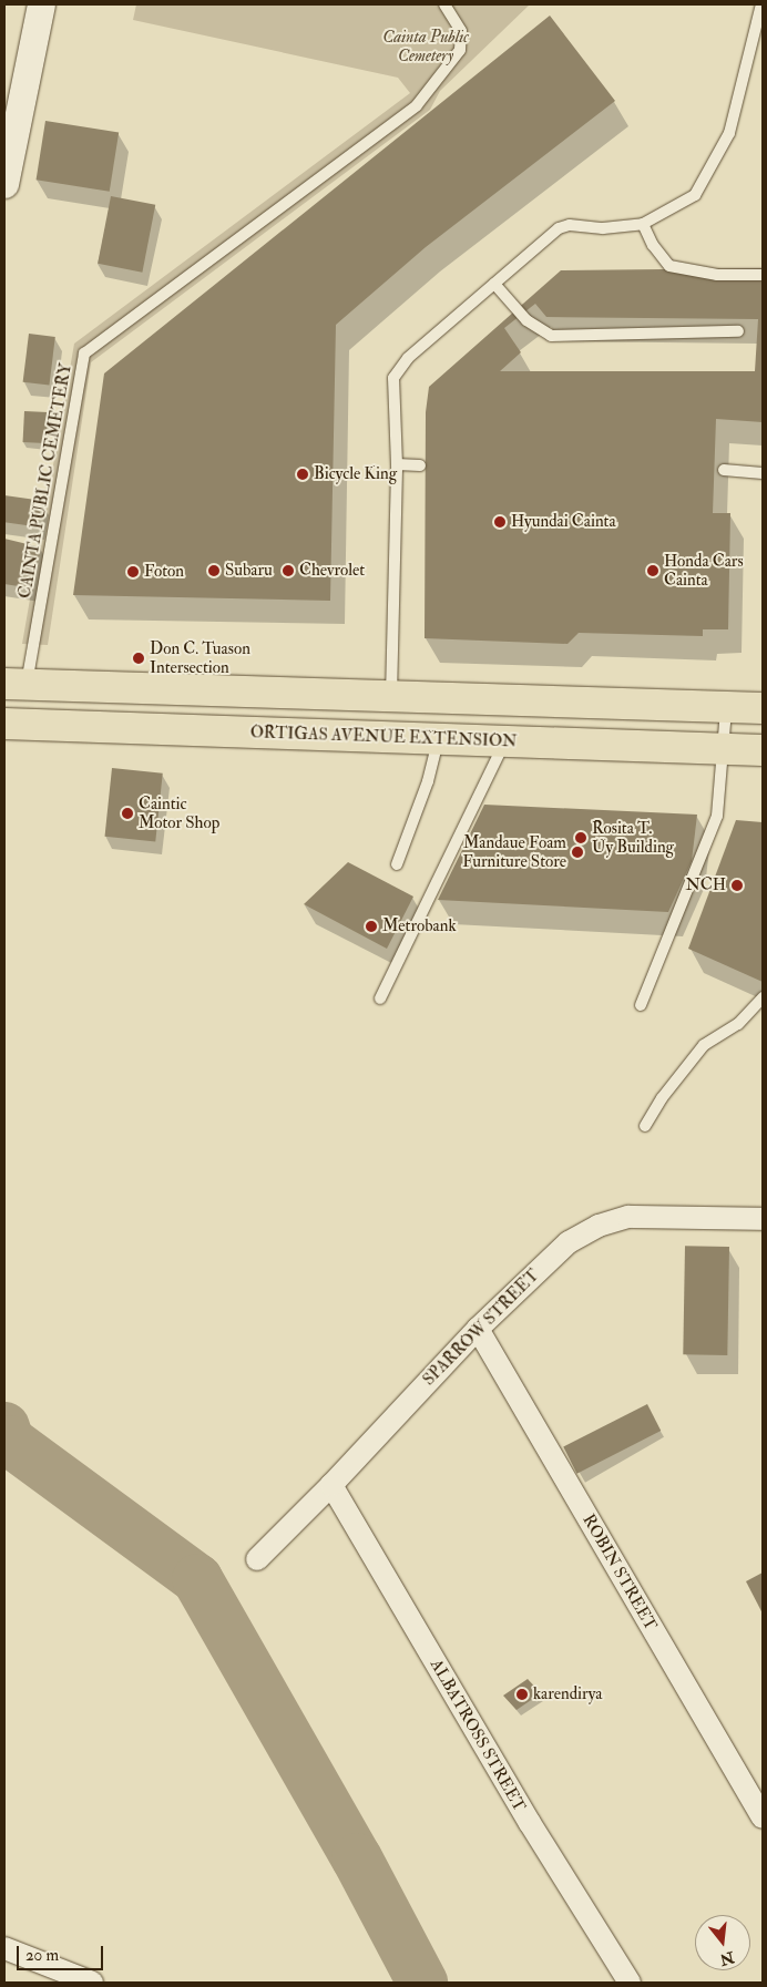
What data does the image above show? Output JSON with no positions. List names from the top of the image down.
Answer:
{
  "streets": {
    "main road": ["ORTIGAS AVENUE EXTENSION"],
    "street": ["SPARROW STREET", "ROBIN STREET", "ALBATROSS STREET"],
    "lane": ["CAINTA PUBLIC CEMETERY"]
  },
  "crossings": [
    ["SPARROW STREET", "ROBIN STREET"],
    ["SPARROW STREET", "ALBATROSS STREET"]
  ],
  "parks": ["Cainta Public Cemetery"],
  "places": [
    "Bicycle King",
    "Hyundai Cainta",
    "Subaru",
    "Chevrolet",
    "Honda Cars Cainta",
    "Foton",
    "Don C. Tuason Intersection",
    "Caintic Motor Shop",
    "Rosita T. Uy Building",
    "Mandaue Foam Furniture Store",
    "NCH",
    "Metrobank",
    "karendirya"
  ],
  "scale_bar": "20 m",
  "north": "bottom"
}
